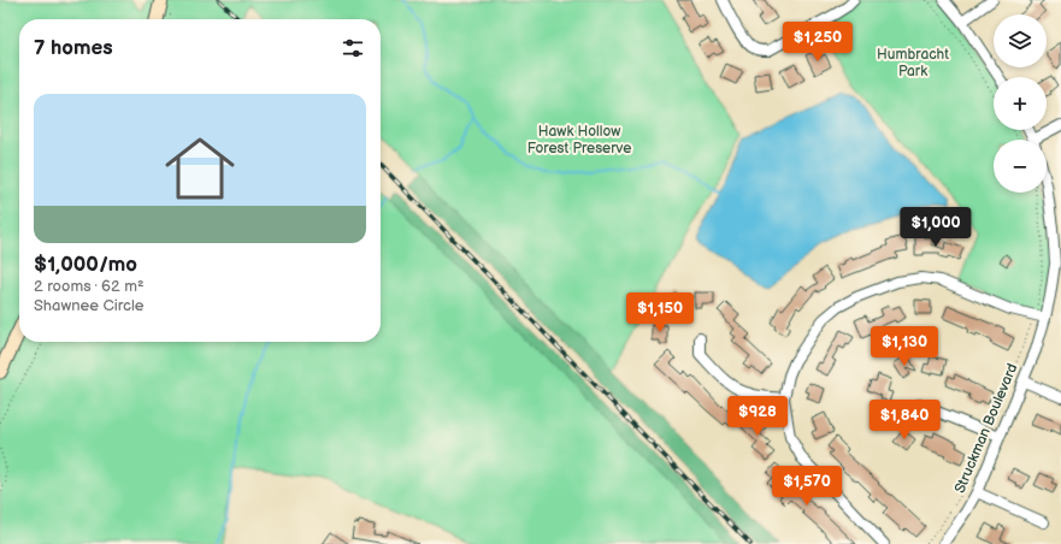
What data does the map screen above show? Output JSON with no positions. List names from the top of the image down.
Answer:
{
  "streets": {
    "street": ["Struckman Boulevard"]
  },
  "parks": ["Humbracht Park", "Hawk Hollow Forest Preserve"],
  "page": {
    "map_buttons": ["+", "−"],
    "heading": "7 homes",
    "price": [
      "$1,250",
      "$1,000",
      "$1,150",
      "$1,130",
      "$928",
      "$1,840",
      "$1,570"
    ],
    "list": [
      {
        "name": "$1,000/mo",
        "note": "2 rooms · 62 m² · Shawnee Circle"
      }
    ]
  }
}
